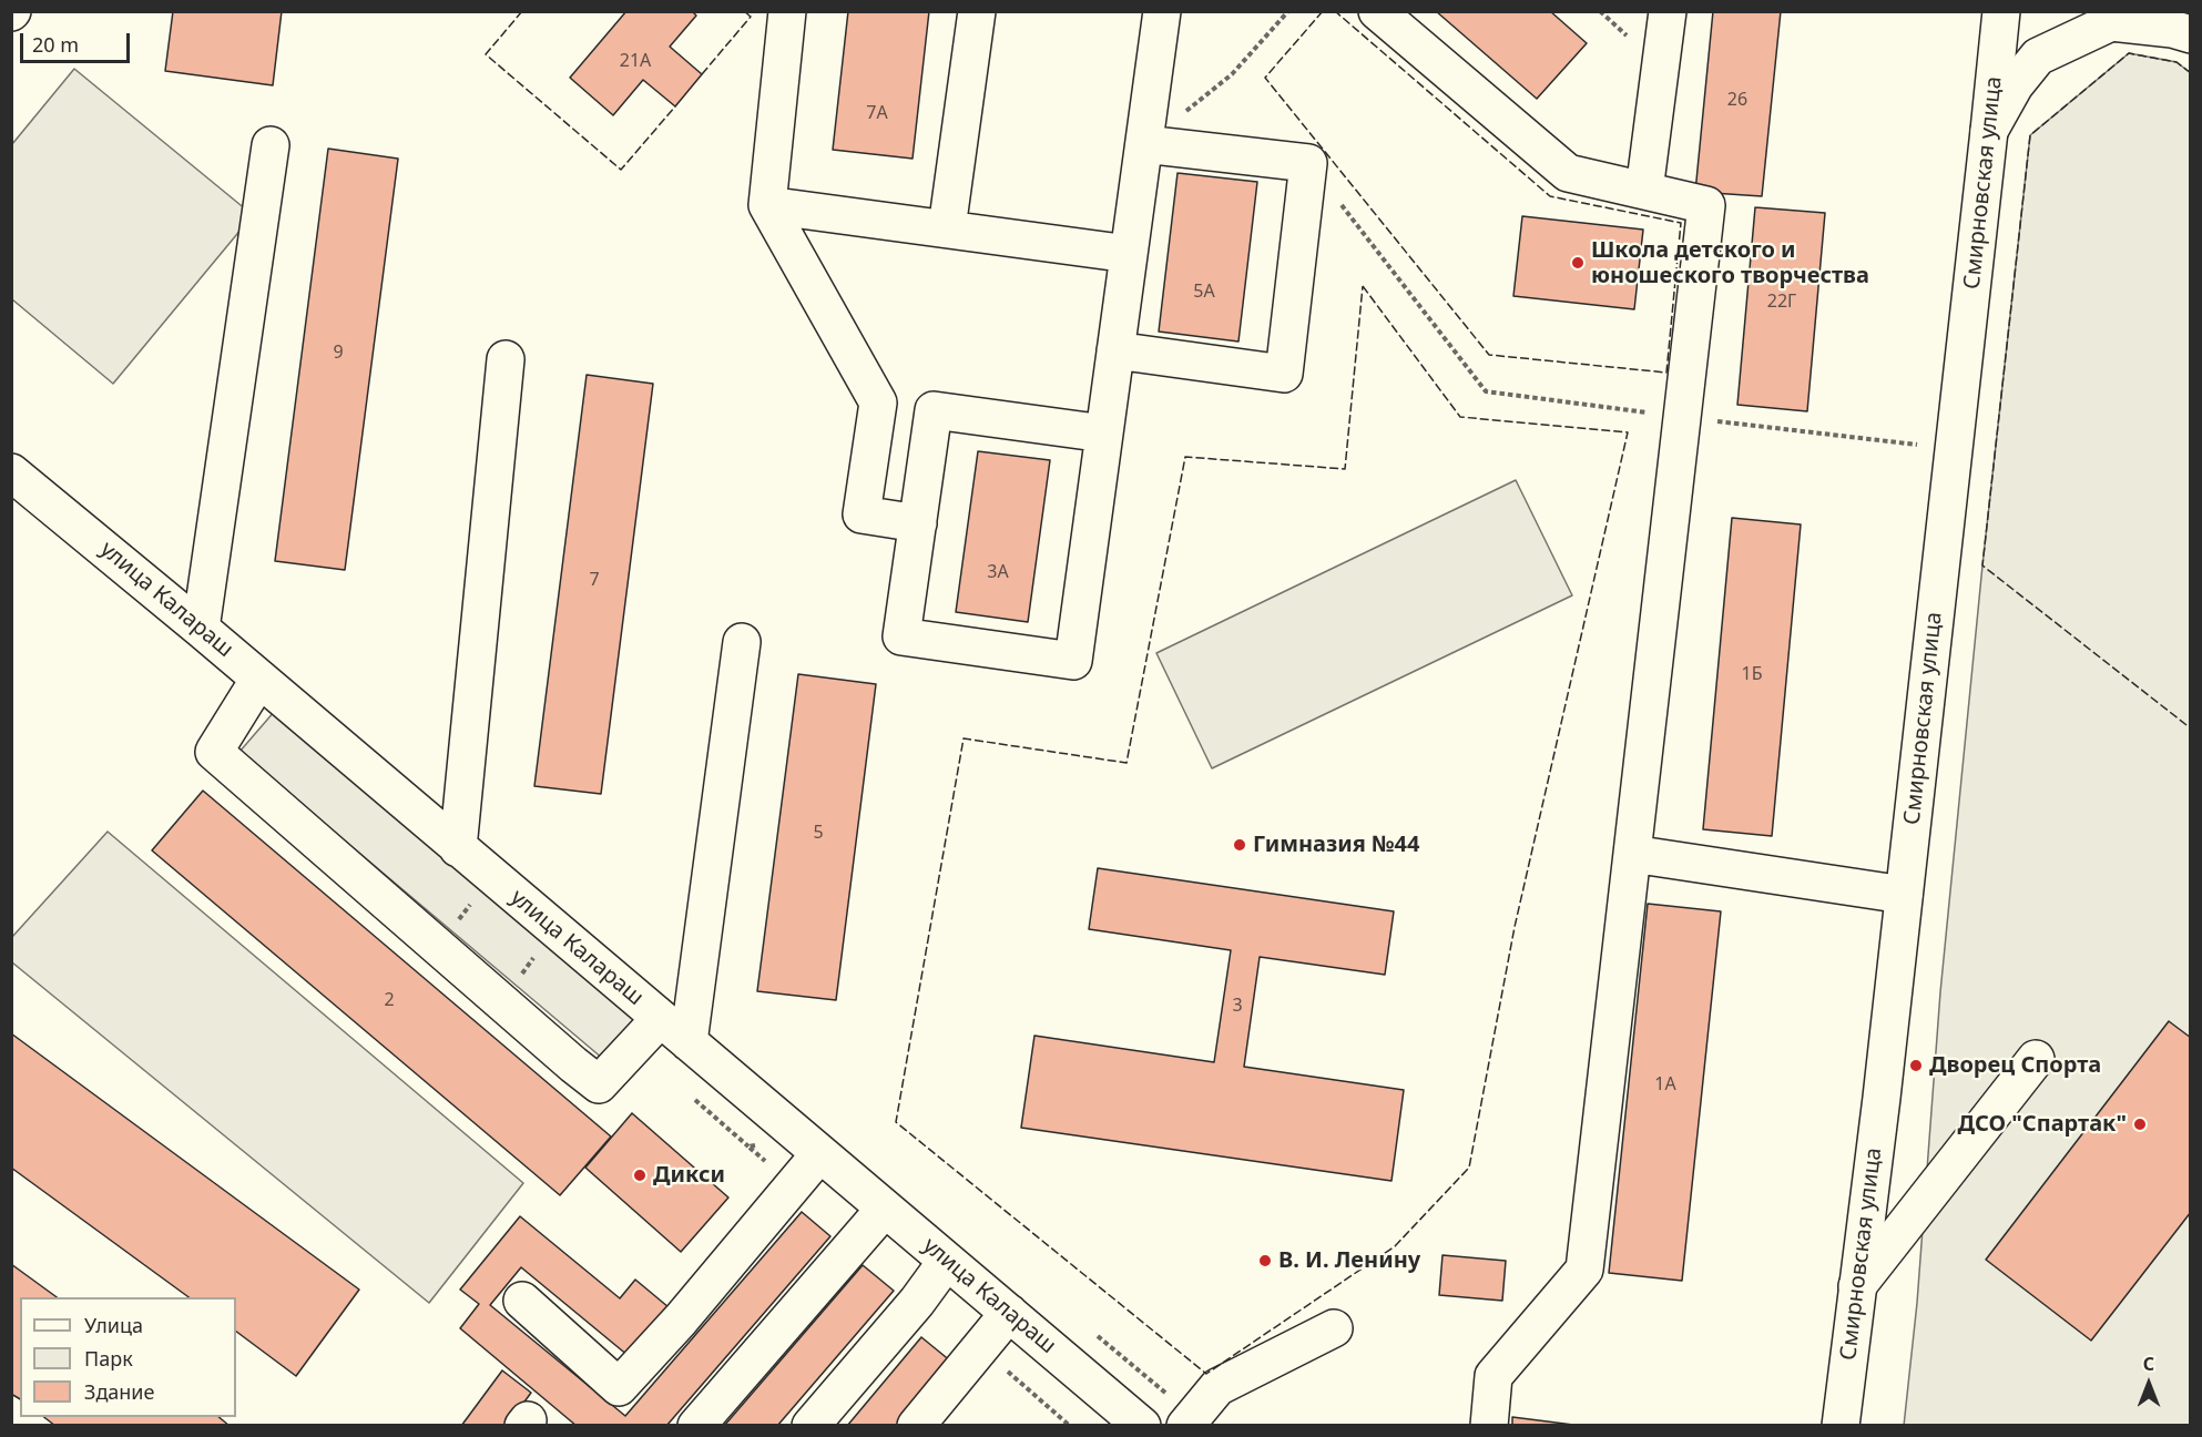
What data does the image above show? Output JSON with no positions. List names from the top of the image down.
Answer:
{
  "streets": {
    "street": ["Смирновская улица", "улица Калараш"]
  },
  "places": [
    "Школа детского и юношеского творчества",
    "Гимназия №44",
    "Дворец Спорта",
    "ДСО \"Спартак\"",
    "Дикси",
    "В. И. Ленину"
  ],
  "house_numbers": [
    "21А",
    "26",
    "7А",
    "5А",
    "22Г",
    "9",
    "3А",
    "7",
    "1Б",
    "5",
    "2",
    "3",
    "1А"
  ],
  "legend": ["Улица", "Парк", "Здание"],
  "scale_bar": "20 m",
  "north": "top"
}
